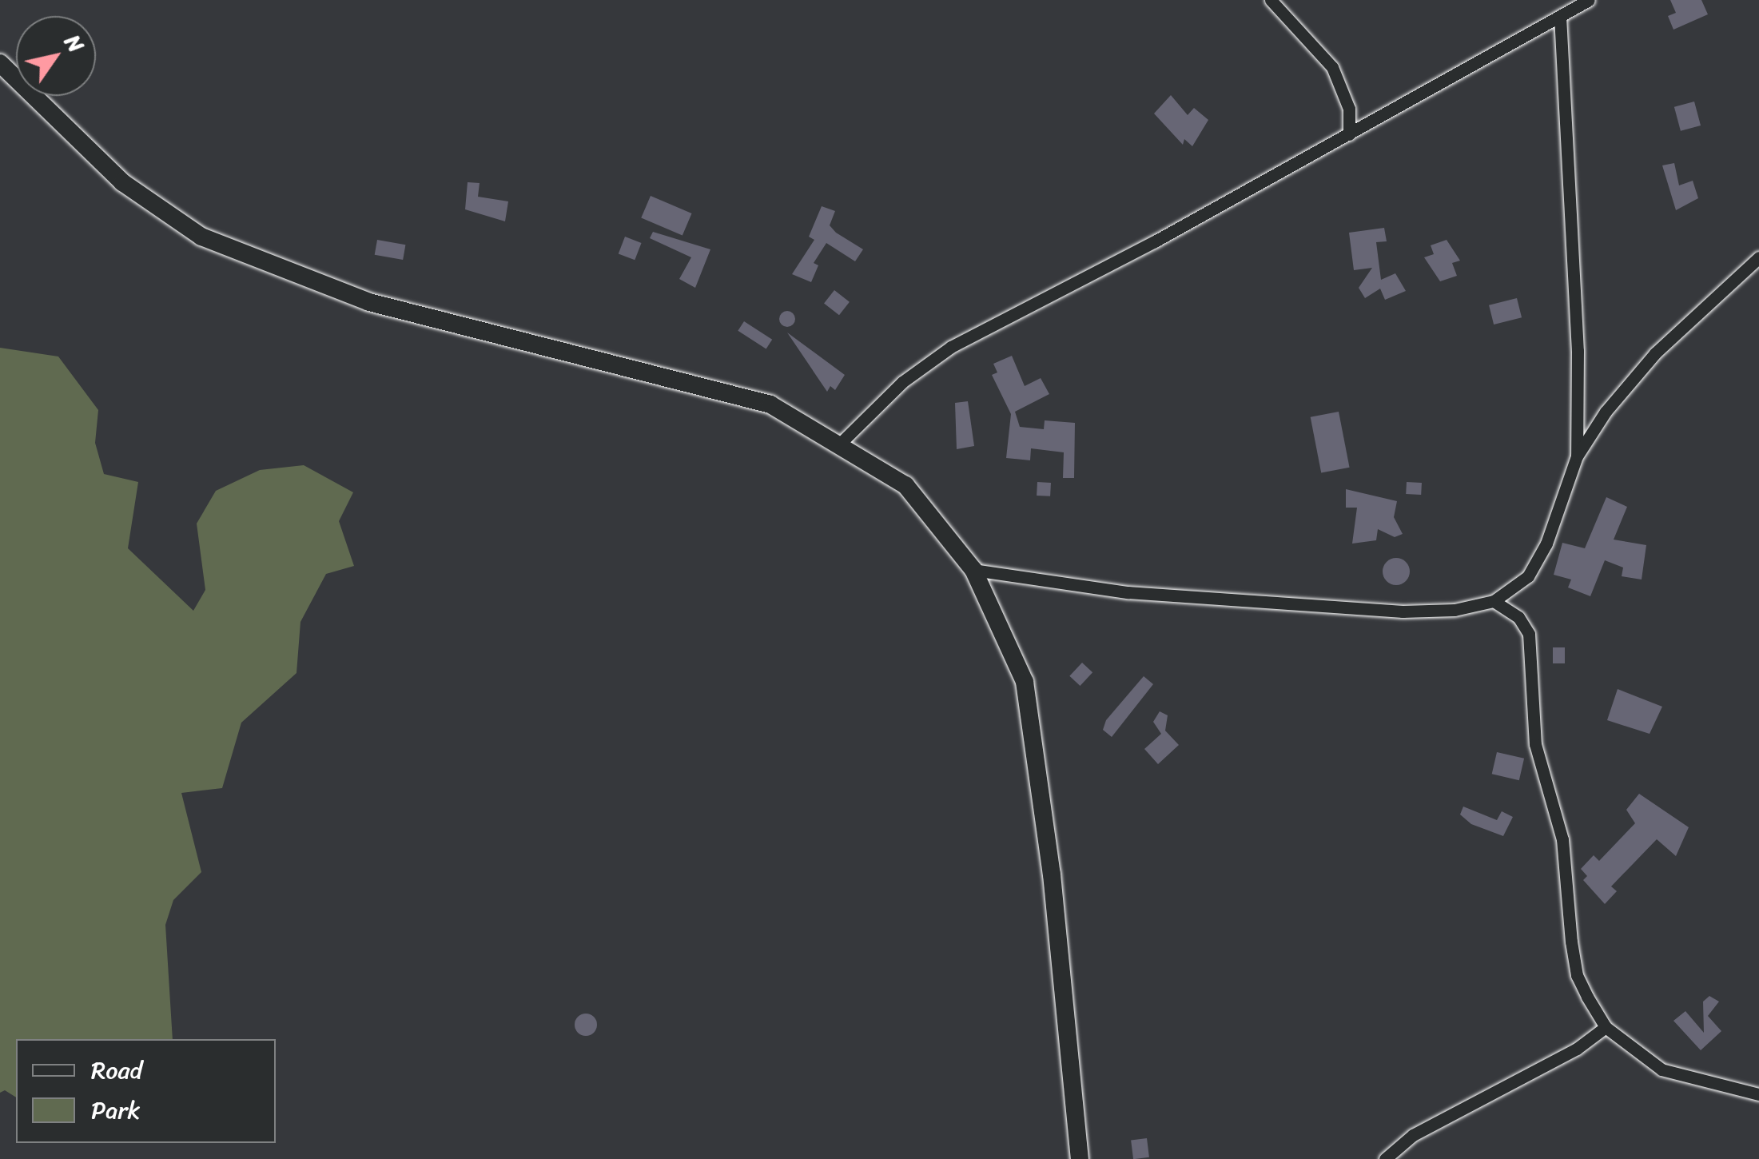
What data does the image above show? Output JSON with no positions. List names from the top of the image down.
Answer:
{
  "legend": ["Road", "Park"],
  "north": "top right"
}
